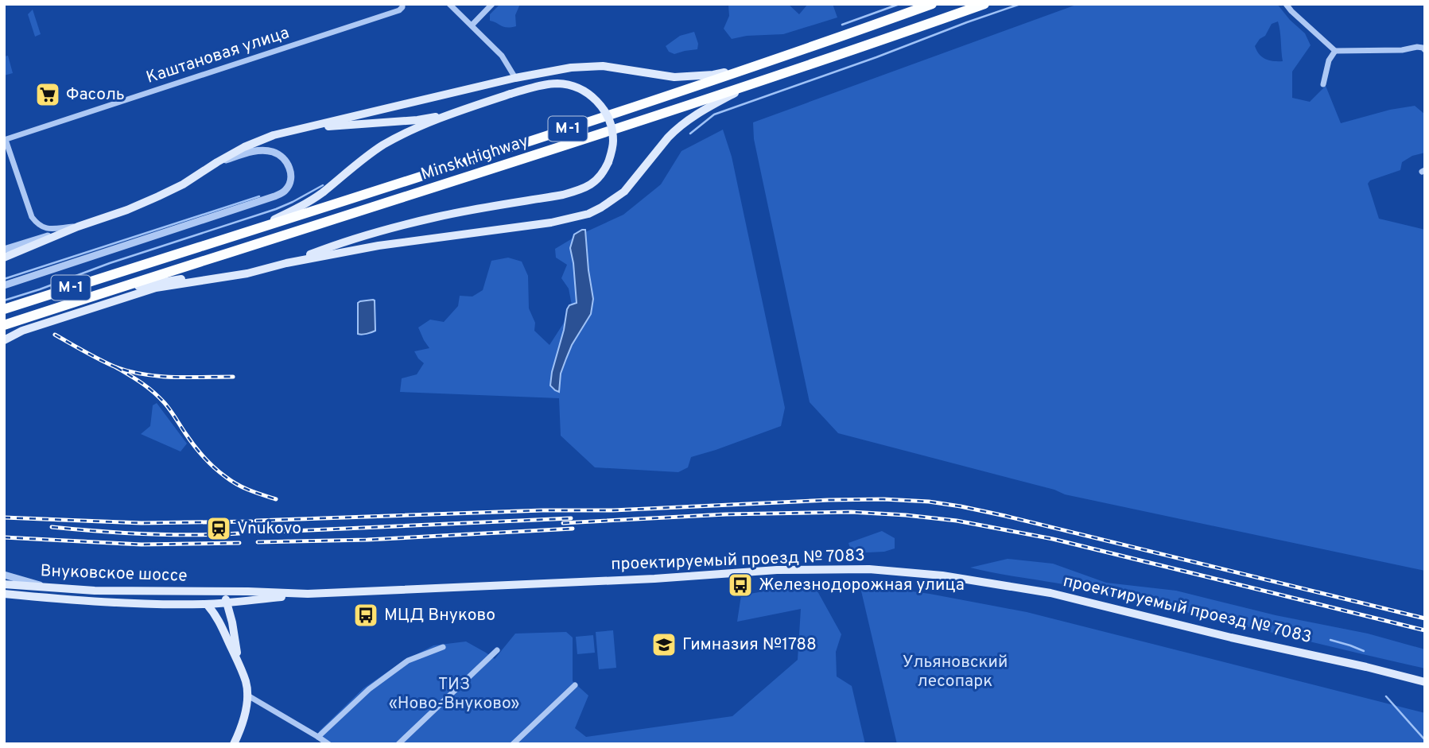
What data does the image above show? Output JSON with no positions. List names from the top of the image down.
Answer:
{
  "streets": {
    "highway": ["М-1", "Minsk Highway"],
    "main road": ["проектируемый проезд № 7083", "Внуковское шоссе"],
    "street": ["Каштановая улица"]
  },
  "crossings": [
    ["проектируемый проезд № 7083", "Внуковское шоссе"]
  ],
  "parks": ["Ульяновский лесопарк", "ТИЗ «Ново-Внуково»"],
  "places": {
    "supermarket": ["Фасоль"],
    "station": ["Vnukovo"],
    "bus stop": ["Железнодорожная улица", "МЦД Внуково"],
    "school or university": ["Гимназия №1788"]
  }
}
